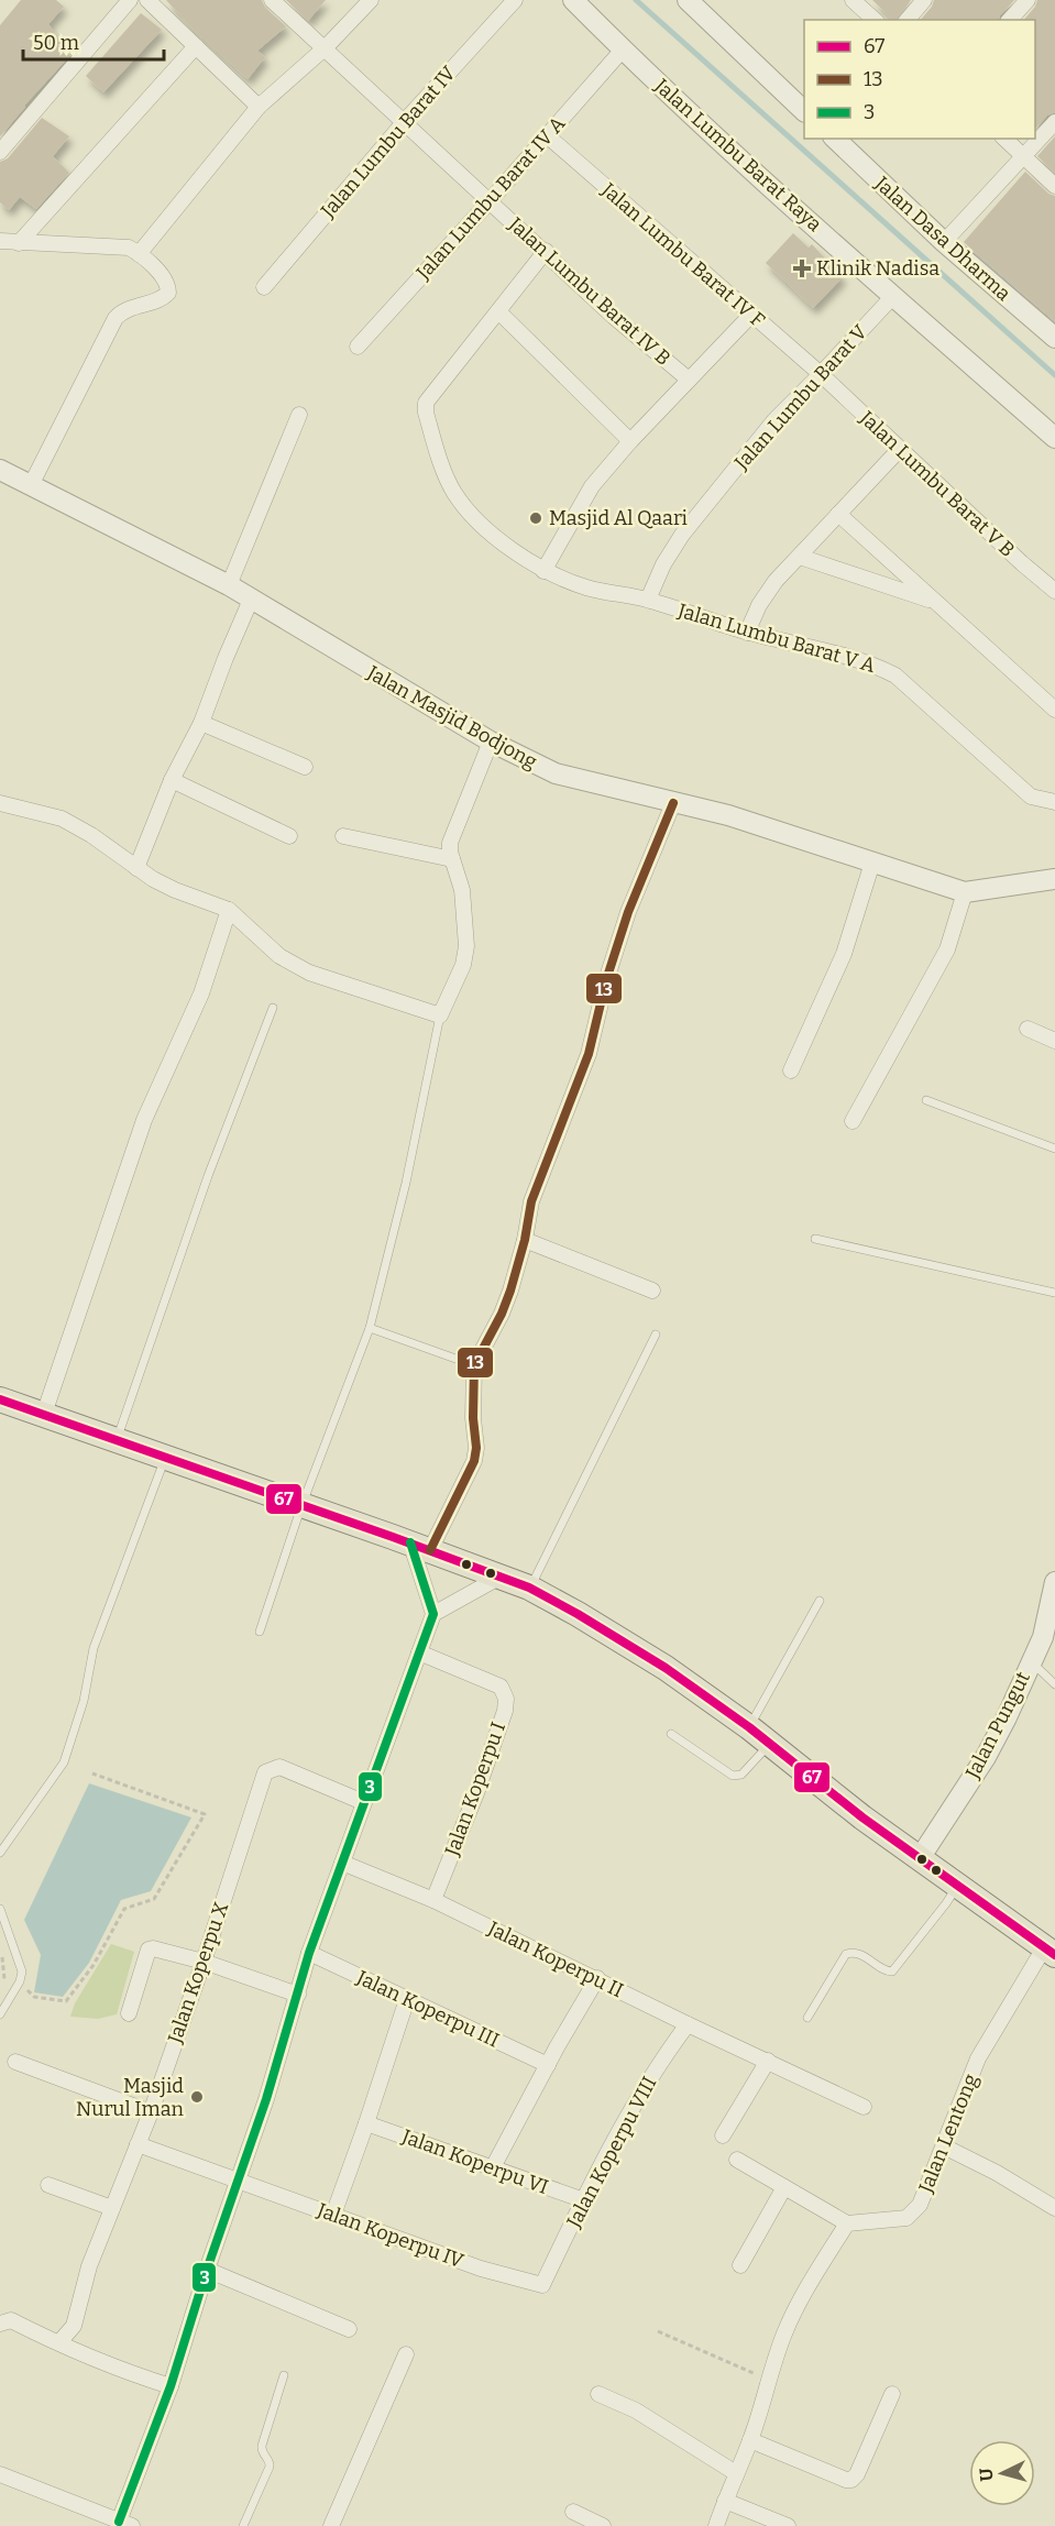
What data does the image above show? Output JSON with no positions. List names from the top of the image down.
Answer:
{
  "streets": {
    "street": [
      "Jalan Lumbu Barat IV",
      "Jalan Lumbu Barat Raya",
      "Jalan Lumbu Barat IV A",
      "Jalan Dasa Dharma",
      "Jalan Lumbu Barat IV F",
      "Jalan Lumbu Barat IV B",
      "Jalan Lumbu Barat V",
      "Jalan Lumbu Barat V B",
      "Jalan Lumbu Barat V A",
      "Jalan Masjid Bodjong",
      "Jalan Pungut",
      "Jalan Koperpu I",
      "Jalan Koperpu II",
      "Jalan Koperpu X",
      "Jalan Koperpu III",
      "Jalan Lentong",
      "Jalan Koperpu VIII",
      "Jalan Koperpu VI",
      "Jalan Koperpu IV"
    ]
  },
  "crossings": [
    ["Jalan Lumbu Barat IV", "Jalan Lumbu Barat IV B"],
    ["Jalan Lumbu Barat Raya", "Jalan Lumbu Barat IV A"],
    ["Jalan Lumbu Barat Raya", "Jalan Lumbu Barat V"],
    ["Jalan Lumbu Barat IV A", "Jalan Lumbu Barat IV F"],
    ["Jalan Lumbu Barat IV A", "Jalan Lumbu Barat IV B"],
    ["Jalan Lumbu Barat IV F", "Jalan Lumbu Barat V"],
    ["Jalan Lumbu Barat IV F", "Jalan Lumbu Barat V B"],
    ["Jalan Lumbu Barat V", "Jalan Lumbu Barat V B"],
    ["Jalan Lumbu Barat V", "Jalan Lumbu Barat V A"],
    ["Jalan Koperpu I", "Jalan Koperpu II"],
    ["Jalan Koperpu II", "Jalan Koperpu VIII"],
    ["Jalan Koperpu X", "Jalan Koperpu IV"],
    ["Jalan Koperpu VIII", "Jalan Koperpu VI"],
    ["Jalan Koperpu VIII", "Jalan Koperpu IV"]
  ],
  "places": {
    "health": ["Klinik Nadisa"],
    "other": ["Masjid Al Qaari", "Masjid Nurul Iman"]
  },
  "lines": ["transit line 13", "transit line 67", "transit line 3"],
  "legend": ["67", "13", "3"],
  "scale_bar": "50 m",
  "north": "left"
}
